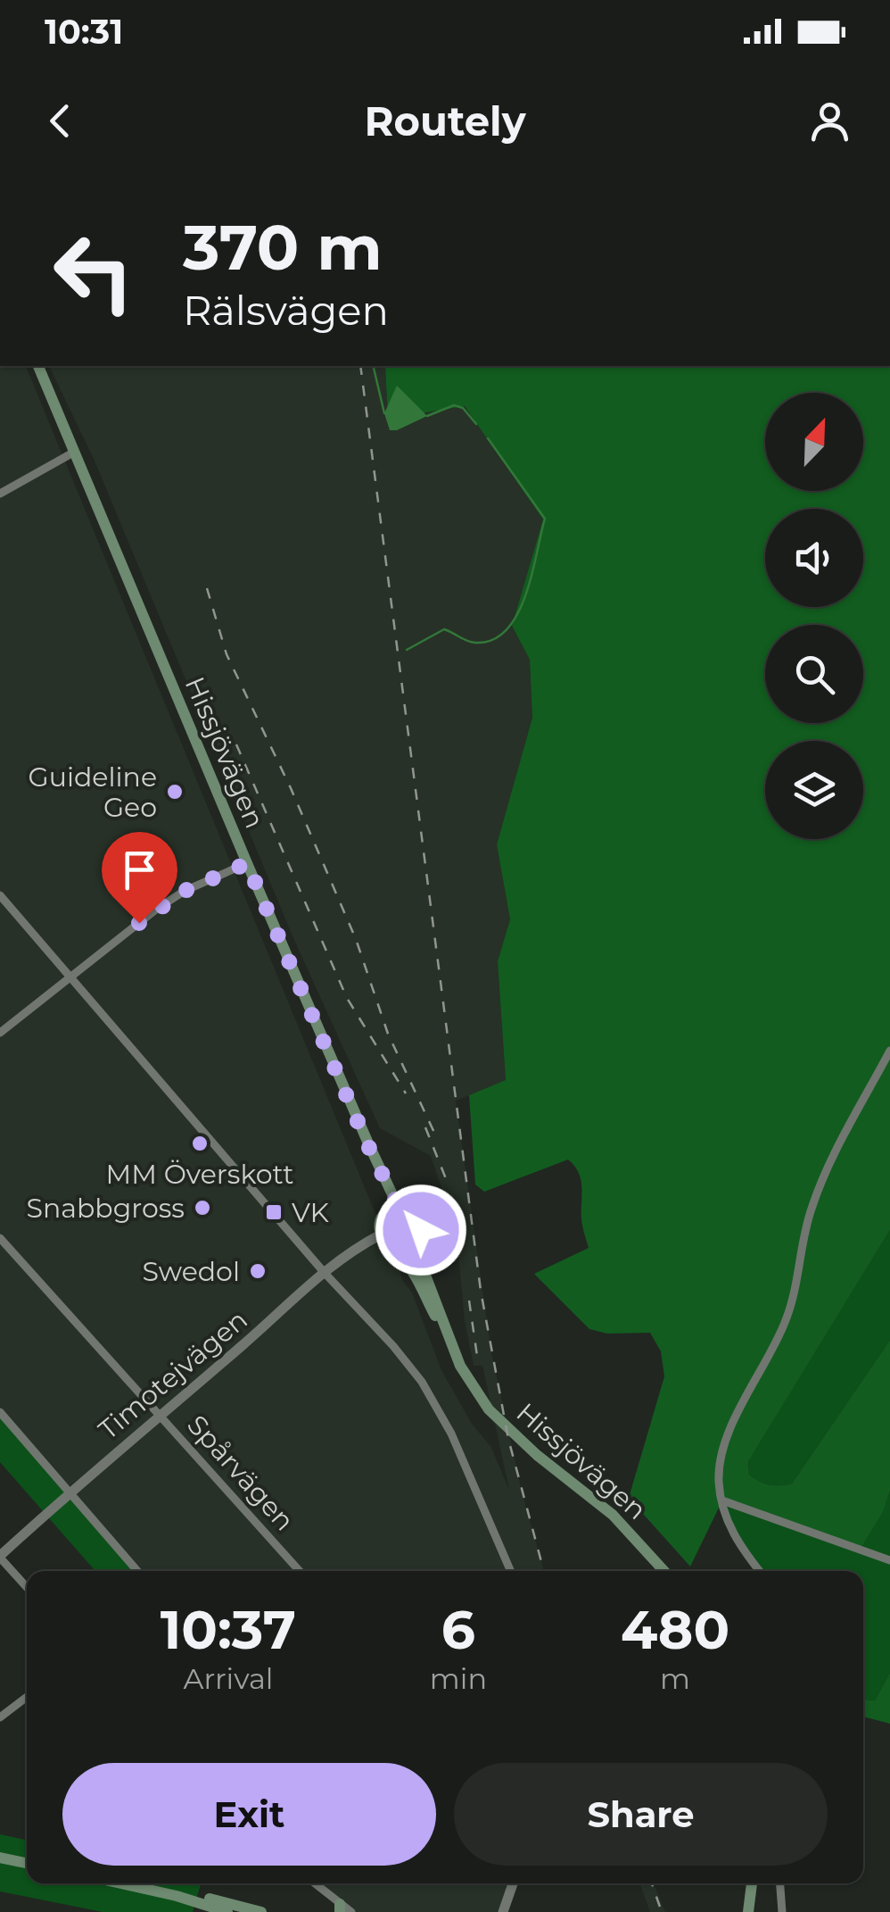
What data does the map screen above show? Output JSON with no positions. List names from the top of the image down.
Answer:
{
  "streets": {
    "main road": ["Hissjövägen"],
    "street": ["Timotejvägen", "Spårvägen"]
  },
  "crossings": [
    ["Hissjövägen", "Timotejvägen"],
    ["Timotejvägen", "Spårvägen"]
  ],
  "places": {
    "other": [
      "Guideline Geo",
      "MM Överskott",
      "Snabbgross",
      "Swedol"
    ],
    "transit": ["VK"]
  },
  "north": "top right",
  "page": {
    "status": "10:31",
    "header": "Routely",
    "turn": ["370 m", "Rälsvägen"],
    "eta": [
      "10:37",
      "Arrival",
      "6",
      "min",
      "480",
      "m"
    ],
    "buttons": ["Exit", "Share"]
  }
}
